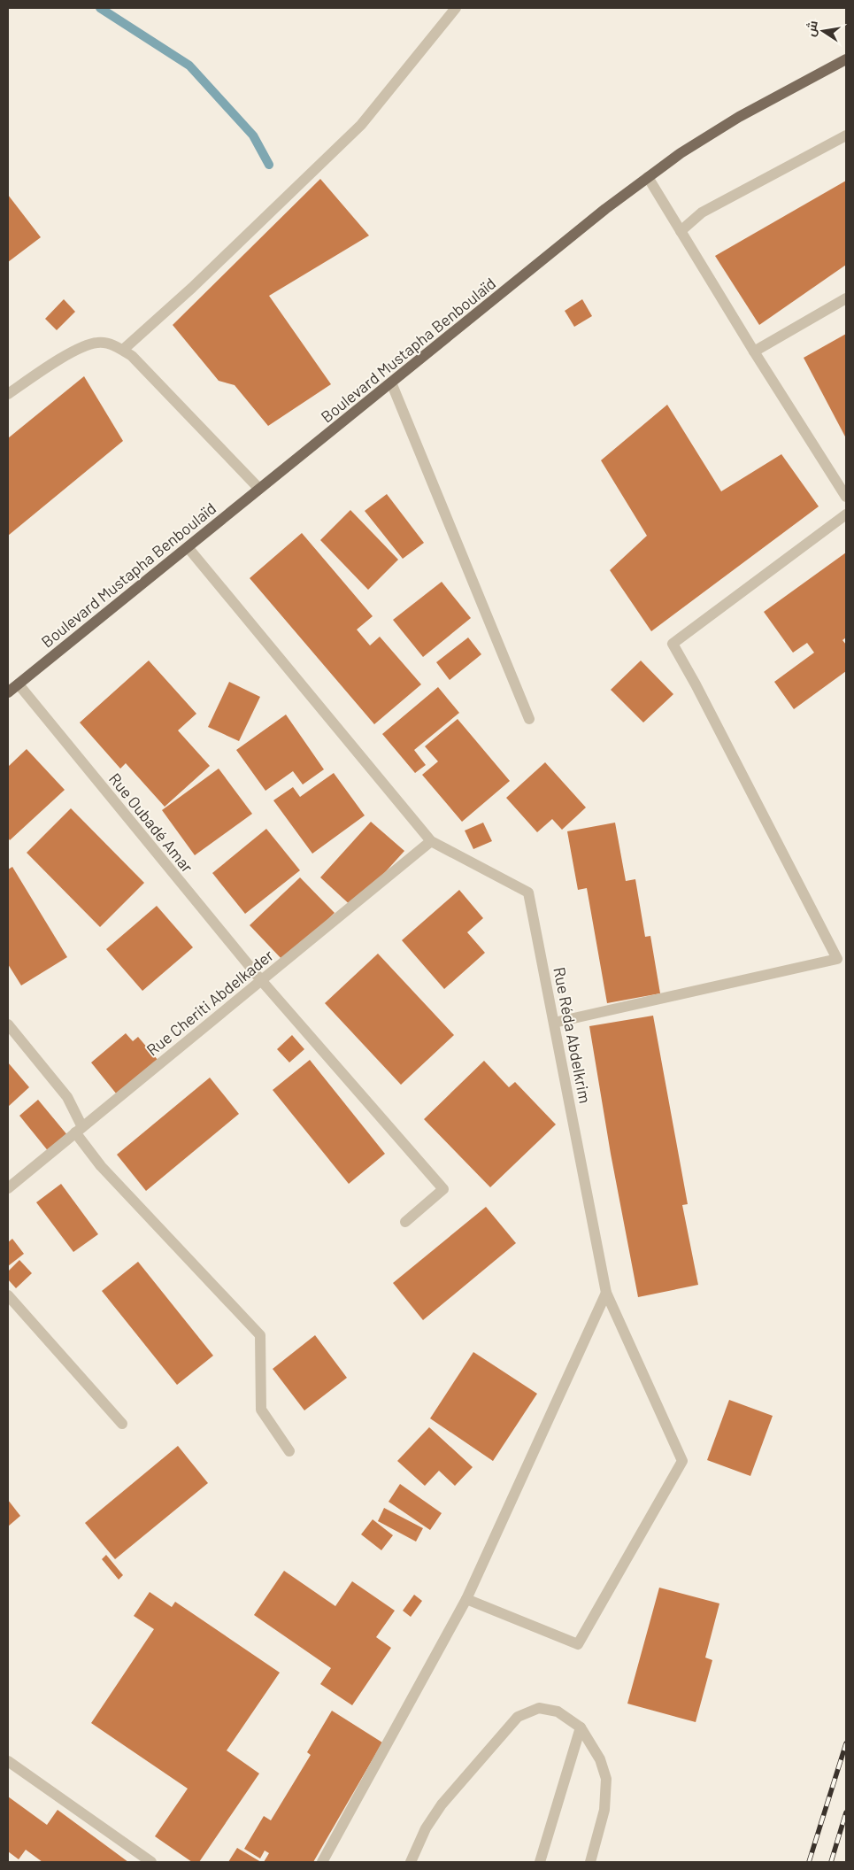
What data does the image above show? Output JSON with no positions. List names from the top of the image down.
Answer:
{
  "streets": {
    "main road": ["Boulevard Mustapha Benboulaïd"],
    "street": ["Rue Oubadé Amar", "Rue Cheriti Abdelkader", "Rue Réda Abdelkrim"]
  },
  "crossings": [
    ["Boulevard Mustapha Benboulaïd", "Rue Oubadé Amar"],
    ["Rue Oubadé Amar", "Rue Cheriti Abdelkader"],
    ["Rue Cheriti Abdelkader", "Rue Réda Abdelkrim"]
  ],
  "north": "left"
}
